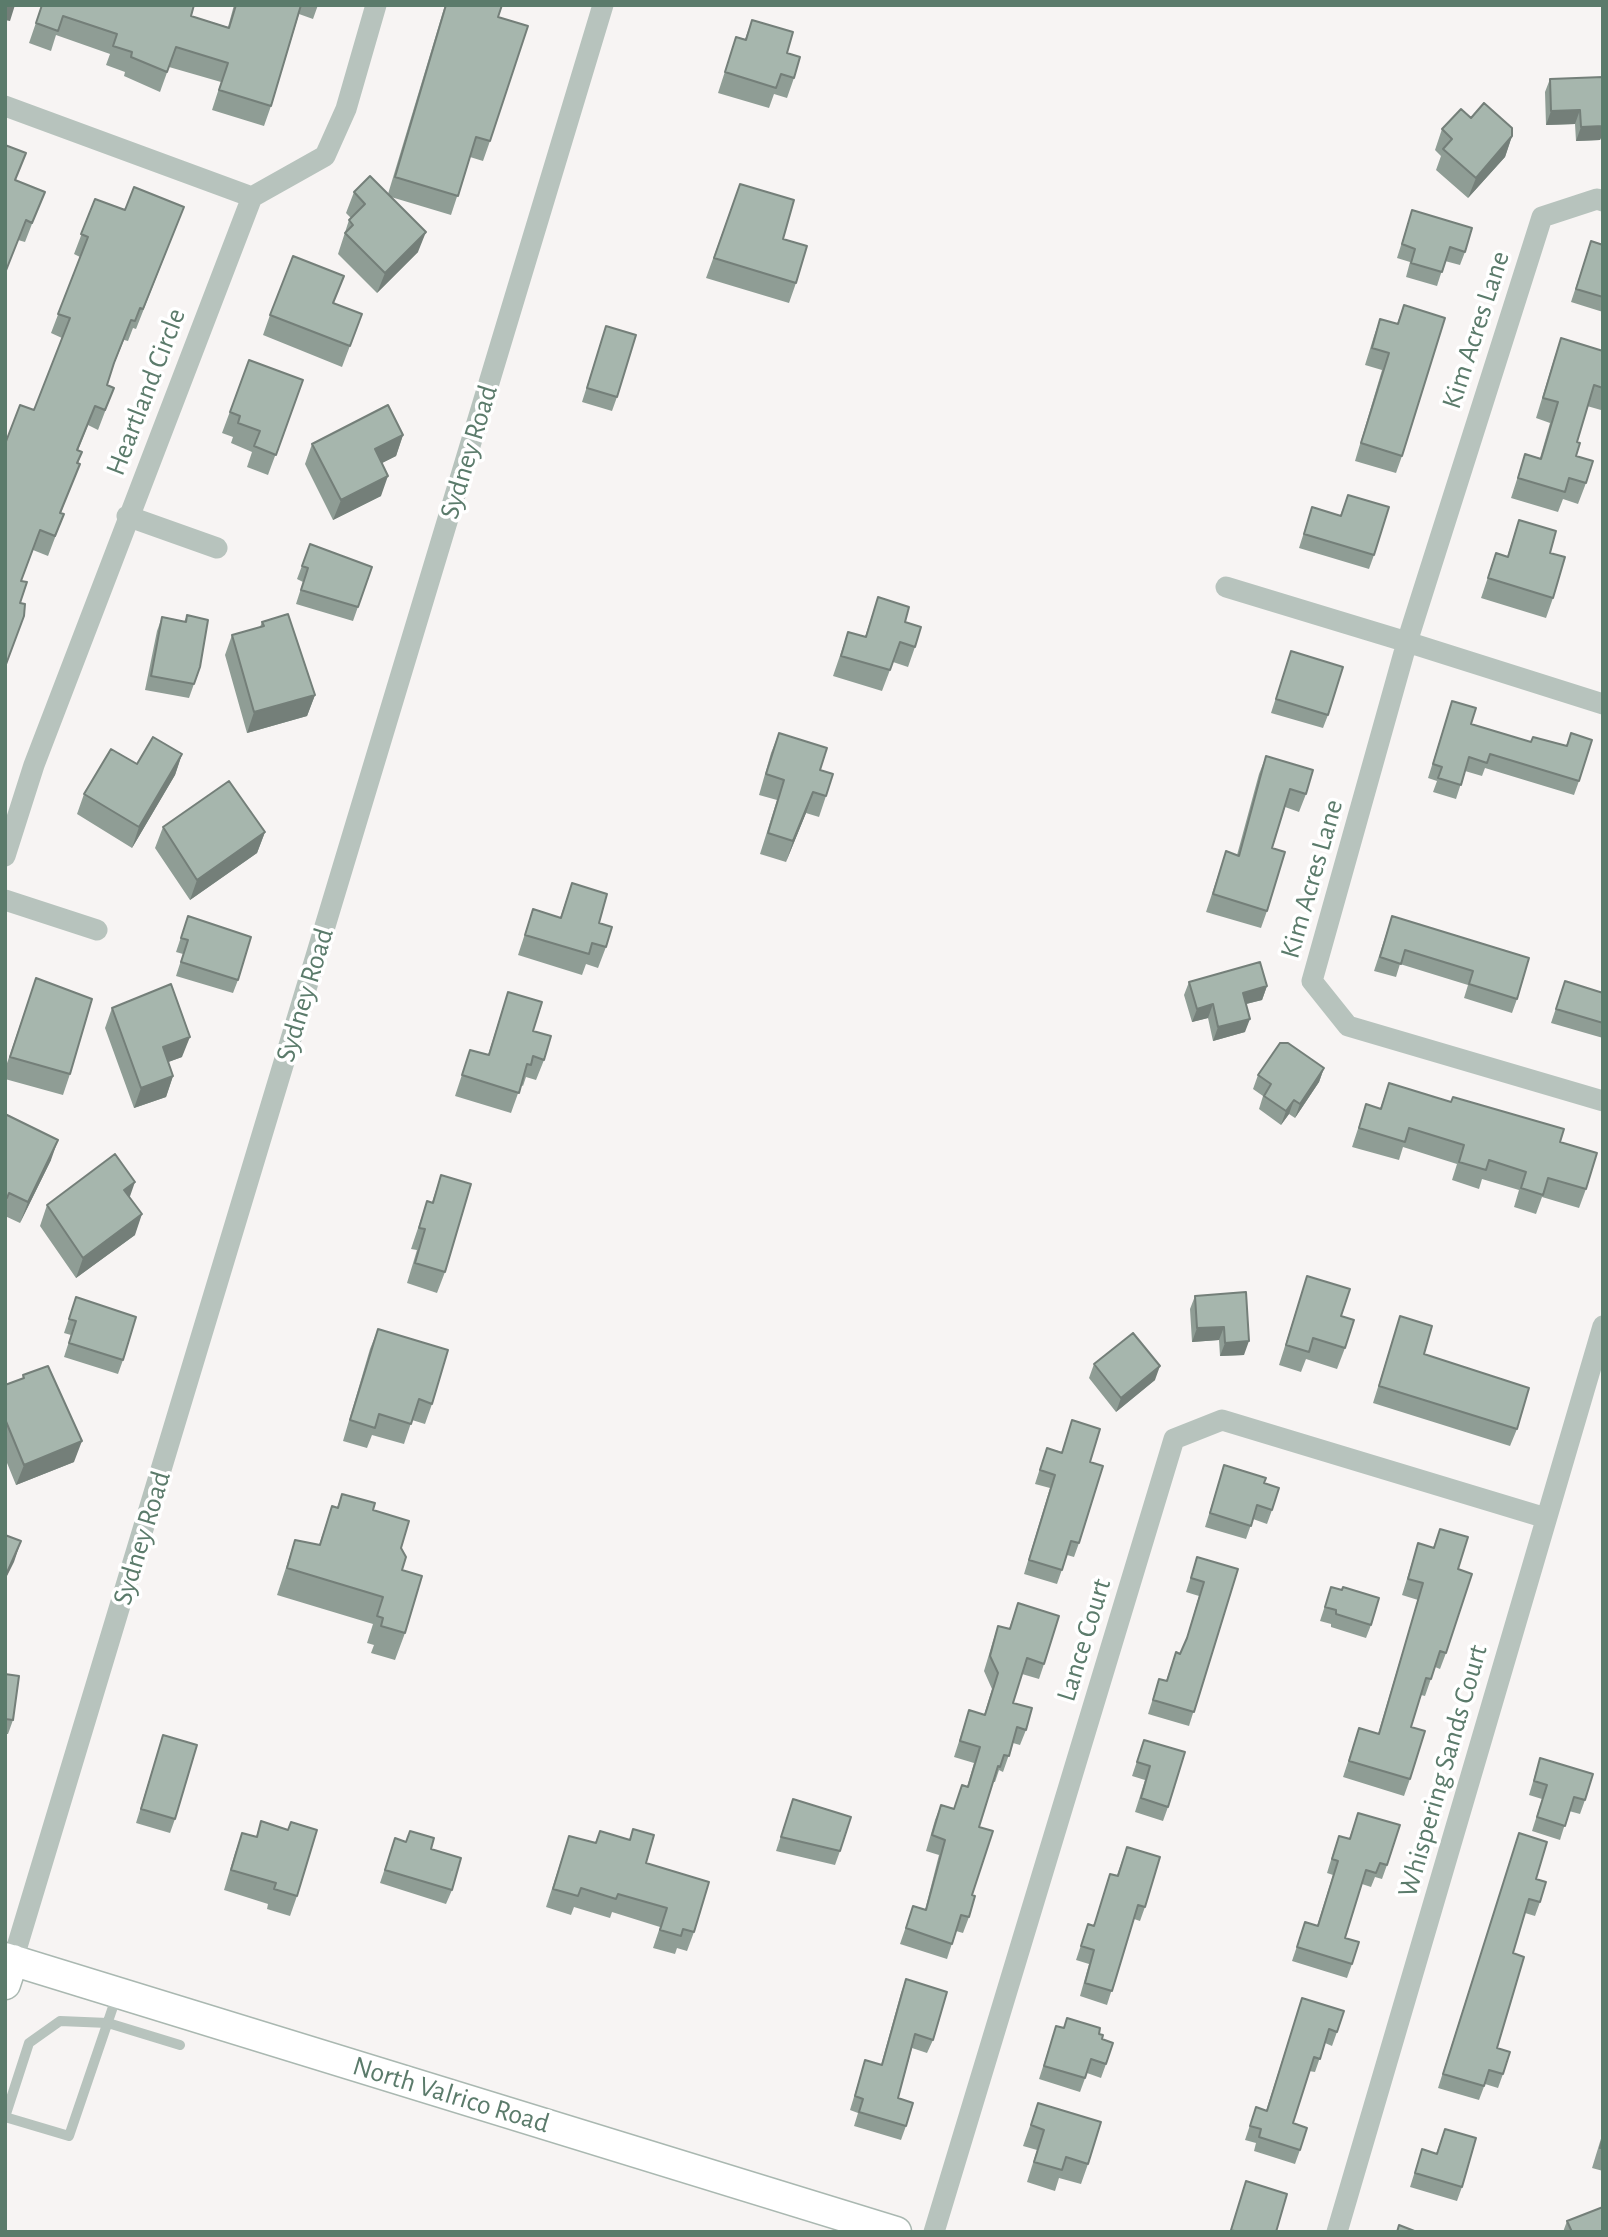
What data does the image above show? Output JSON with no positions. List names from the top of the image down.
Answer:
{
  "streets": {
    "street": [
      "Kim Acres Lane",
      "Heartland Circle",
      "Sydney Road",
      "Lance Court",
      "Whispering Sands Court",
      "North Valrico Road"
    ]
  },
  "crossings": [
    ["Sydney Road", "North Valrico Road"],
    ["Lance Court", "Whispering Sands Court"]
  ]
}
